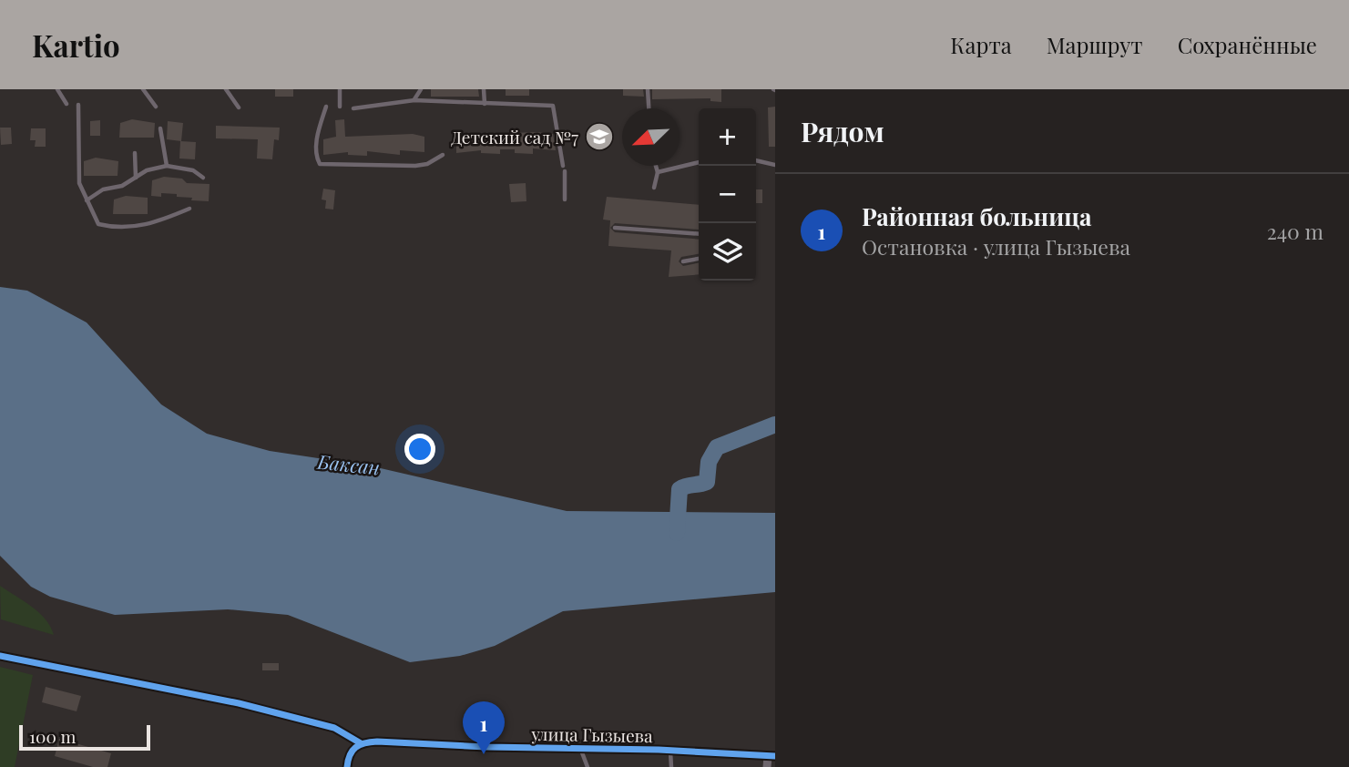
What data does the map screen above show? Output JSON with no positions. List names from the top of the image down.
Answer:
{
  "streets": {
    "street": ["улица Гызыева"]
  },
  "water": ["Баксан"],
  "places": {
    "school or university": ["Детский сад №7"]
  },
  "scale_bar": "100 m",
  "north": "bottom left",
  "page": {
    "header": "Kartio",
    "nav": ["Карта", "Маршрут", "Сохранённые"],
    "heading": "Рядом",
    "map_buttons": ["+", "−"],
    "list": [
      {
        "mark": "1",
        "name": "Районная больница",
        "note": "Остановка · улица Гызыева",
        "value": "240 m"
      }
    ],
    "pins": "1",
    "scale": "100 m"
  }
}
